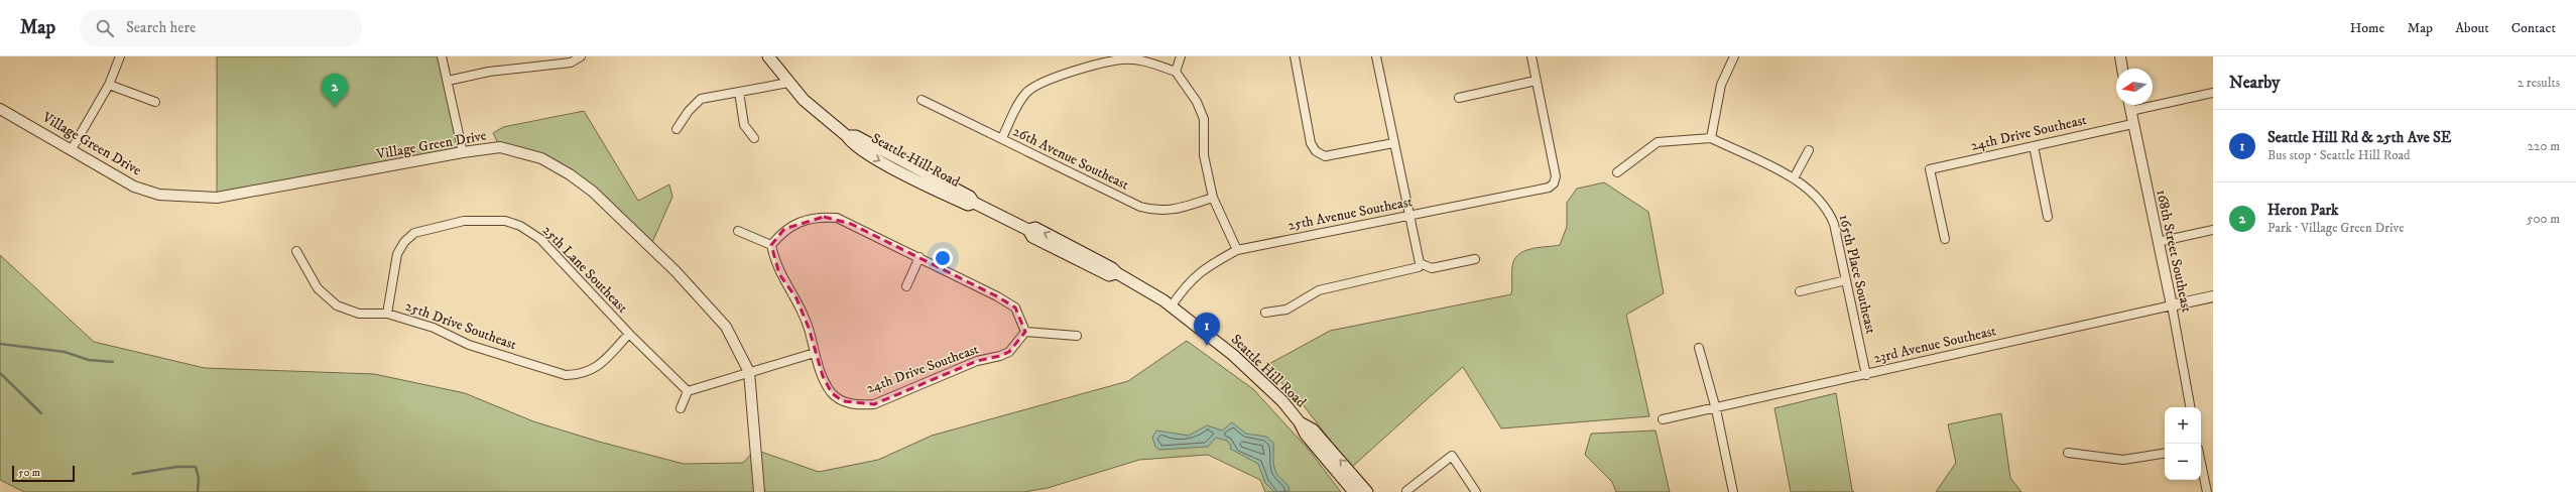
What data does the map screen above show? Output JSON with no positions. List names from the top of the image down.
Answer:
{
  "streets": {
    "main road": ["Seattle Hill Road"],
    "street": [
      "24th Drive Southeast",
      "Village Green Drive",
      "26th Avenue Southeast",
      "25th Avenue Southeast",
      "168th Street Southeast",
      "25th Lane Southeast",
      "165th Place Southeast",
      "25th Drive Southeast",
      "23rd Avenue Southeast"
    ]
  },
  "crossings": [
    ["24th Drive Southeast", "168th Street Southeast"],
    ["Seattle Hill Road", "25th Avenue Southeast"],
    ["168th Street Southeast", "23rd Avenue Southeast"],
    ["25th Lane Southeast", "25th Drive Southeast"],
    ["165th Place Southeast", "23rd Avenue Southeast"]
  ],
  "scale_bar": "50 m",
  "north": "left",
  "page": {
    "header": "Map",
    "search": "Search here",
    "nav": [
      "Home",
      "Map",
      "About",
      "Contact"
    ],
    "heading": ["Nearby", "2 results"],
    "pins": ["2", "1"],
    "list": [
      {
        "mark": "1",
        "name": "Seattle Hill Rd & 25th Ave SE",
        "note": "Bus stop · Seattle Hill Road",
        "value": "220 m"
      },
      {
        "mark": "2",
        "name": "Heron Park",
        "note": "Park · Village Green Drive",
        "value": "500 m"
      }
    ],
    "map_buttons": ["+", "−"],
    "scale": "50 m"
  }
}
